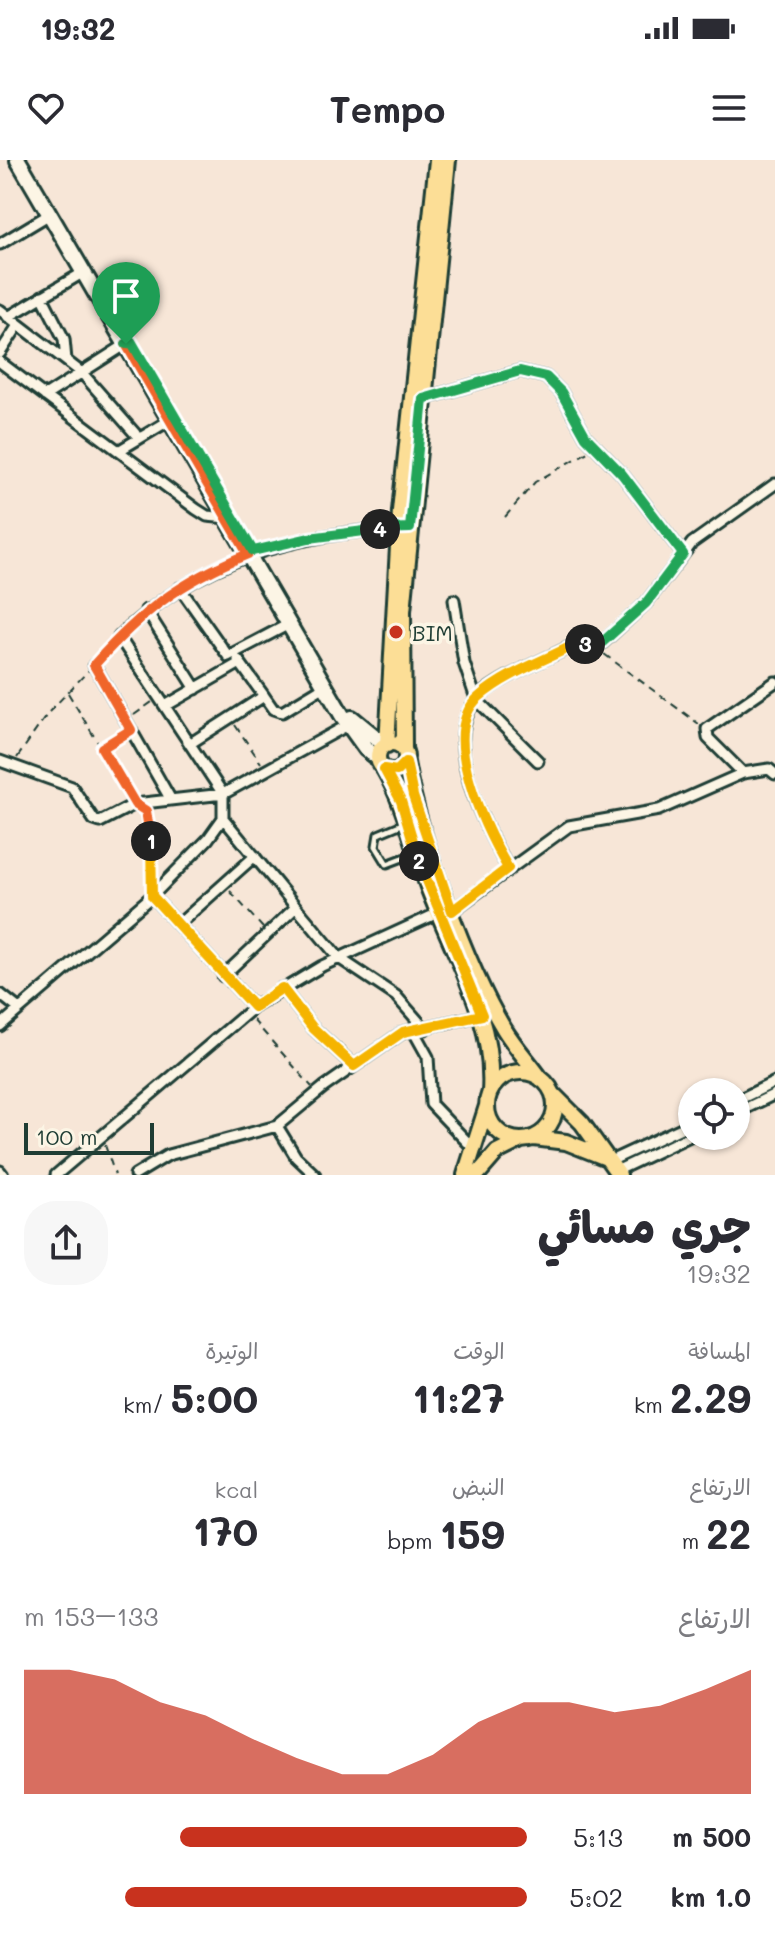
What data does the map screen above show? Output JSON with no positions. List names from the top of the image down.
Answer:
{
  "places": ["BIM"],
  "scale_bar": "100 m",
  "page": {
    "status": "19:32",
    "header": "Tempo",
    "pins": [
      "4",
      "3",
      "1",
      "2"
    ],
    "scale": "100 m",
    "heading": ["جري مسائي", "19:32"],
    "stats": [
      ["المسافة", "2.29 km"],
      ["الوقت", "11:27"],
      ["الوتيرة", "5:00 /km"],
      ["الارتفاع", "22 m"],
      ["النبض", "159 bpm"],
      ["kcal", "170"]
    ],
    "chart": ["الارتفاع", "133–153 m"],
    "list": [
      {
        "name": "500 m",
        "note": "5:13"
      },
      {
        "name": "1.0 km",
        "note": "5:02"
      }
    ]
  }
}
